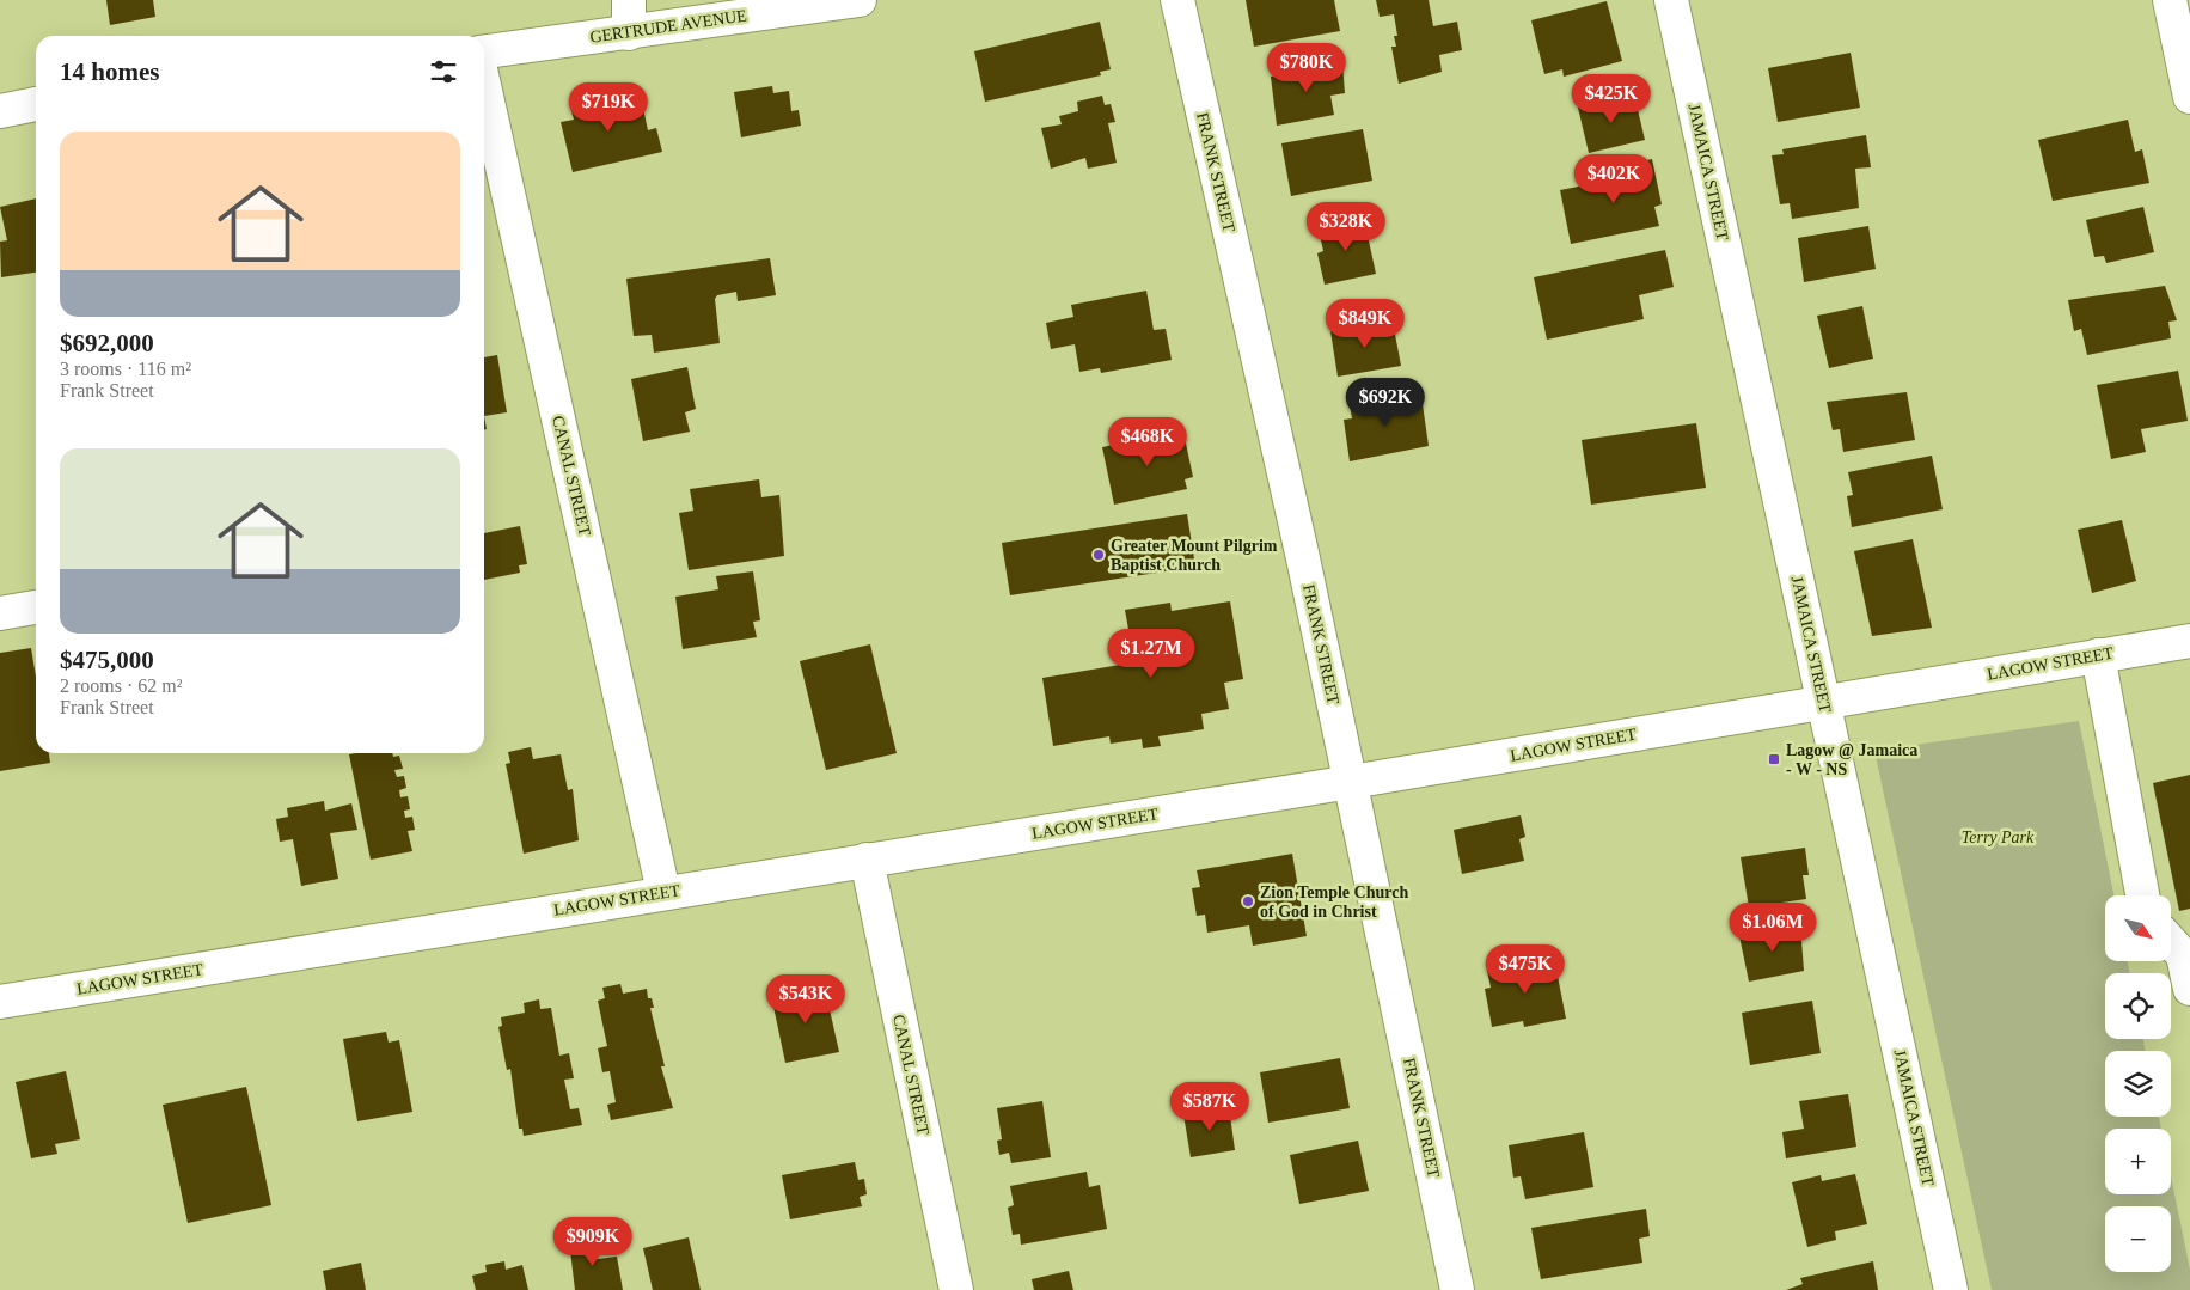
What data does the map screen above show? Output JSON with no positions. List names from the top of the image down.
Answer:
{
  "streets": {
    "street": [
      "GERTRUDE AVENUE",
      "FRANK STREET",
      "JAMAICA STREET",
      "CANAL STREET",
      "LAGOW STREET"
    ]
  },
  "crossings": [
    ["FRANK STREET", "LAGOW STREET"],
    ["JAMAICA STREET", "LAGOW STREET"],
    ["CANAL STREET", "LAGOW STREET"]
  ],
  "parks": ["Terry Park"],
  "places": {
    "other": ["Greater Mount Pilgrim Baptist Church", "Zion Temple Church of God in Christ"],
    "transit": ["Lagow @ Jamaica - W - NS"]
  },
  "north": "bottom right",
  "page": {
    "heading": "14 homes",
    "price": [
      "$780K",
      "$425K",
      "$719K",
      "$402K",
      "$328K",
      "$849K",
      "$692K",
      "$468K",
      "$1.27M",
      "$1.06M",
      "$475K",
      "$543K",
      "$587K",
      "$909K"
    ],
    "list": [
      {
        "name": "$692,000",
        "note": "3 rooms · 116 m² · Frank Street"
      },
      {
        "name": "$475,000",
        "note": "2 rooms · 62 m² · Frank Street"
      }
    ],
    "map_buttons": ["+", "−"]
  }
}
